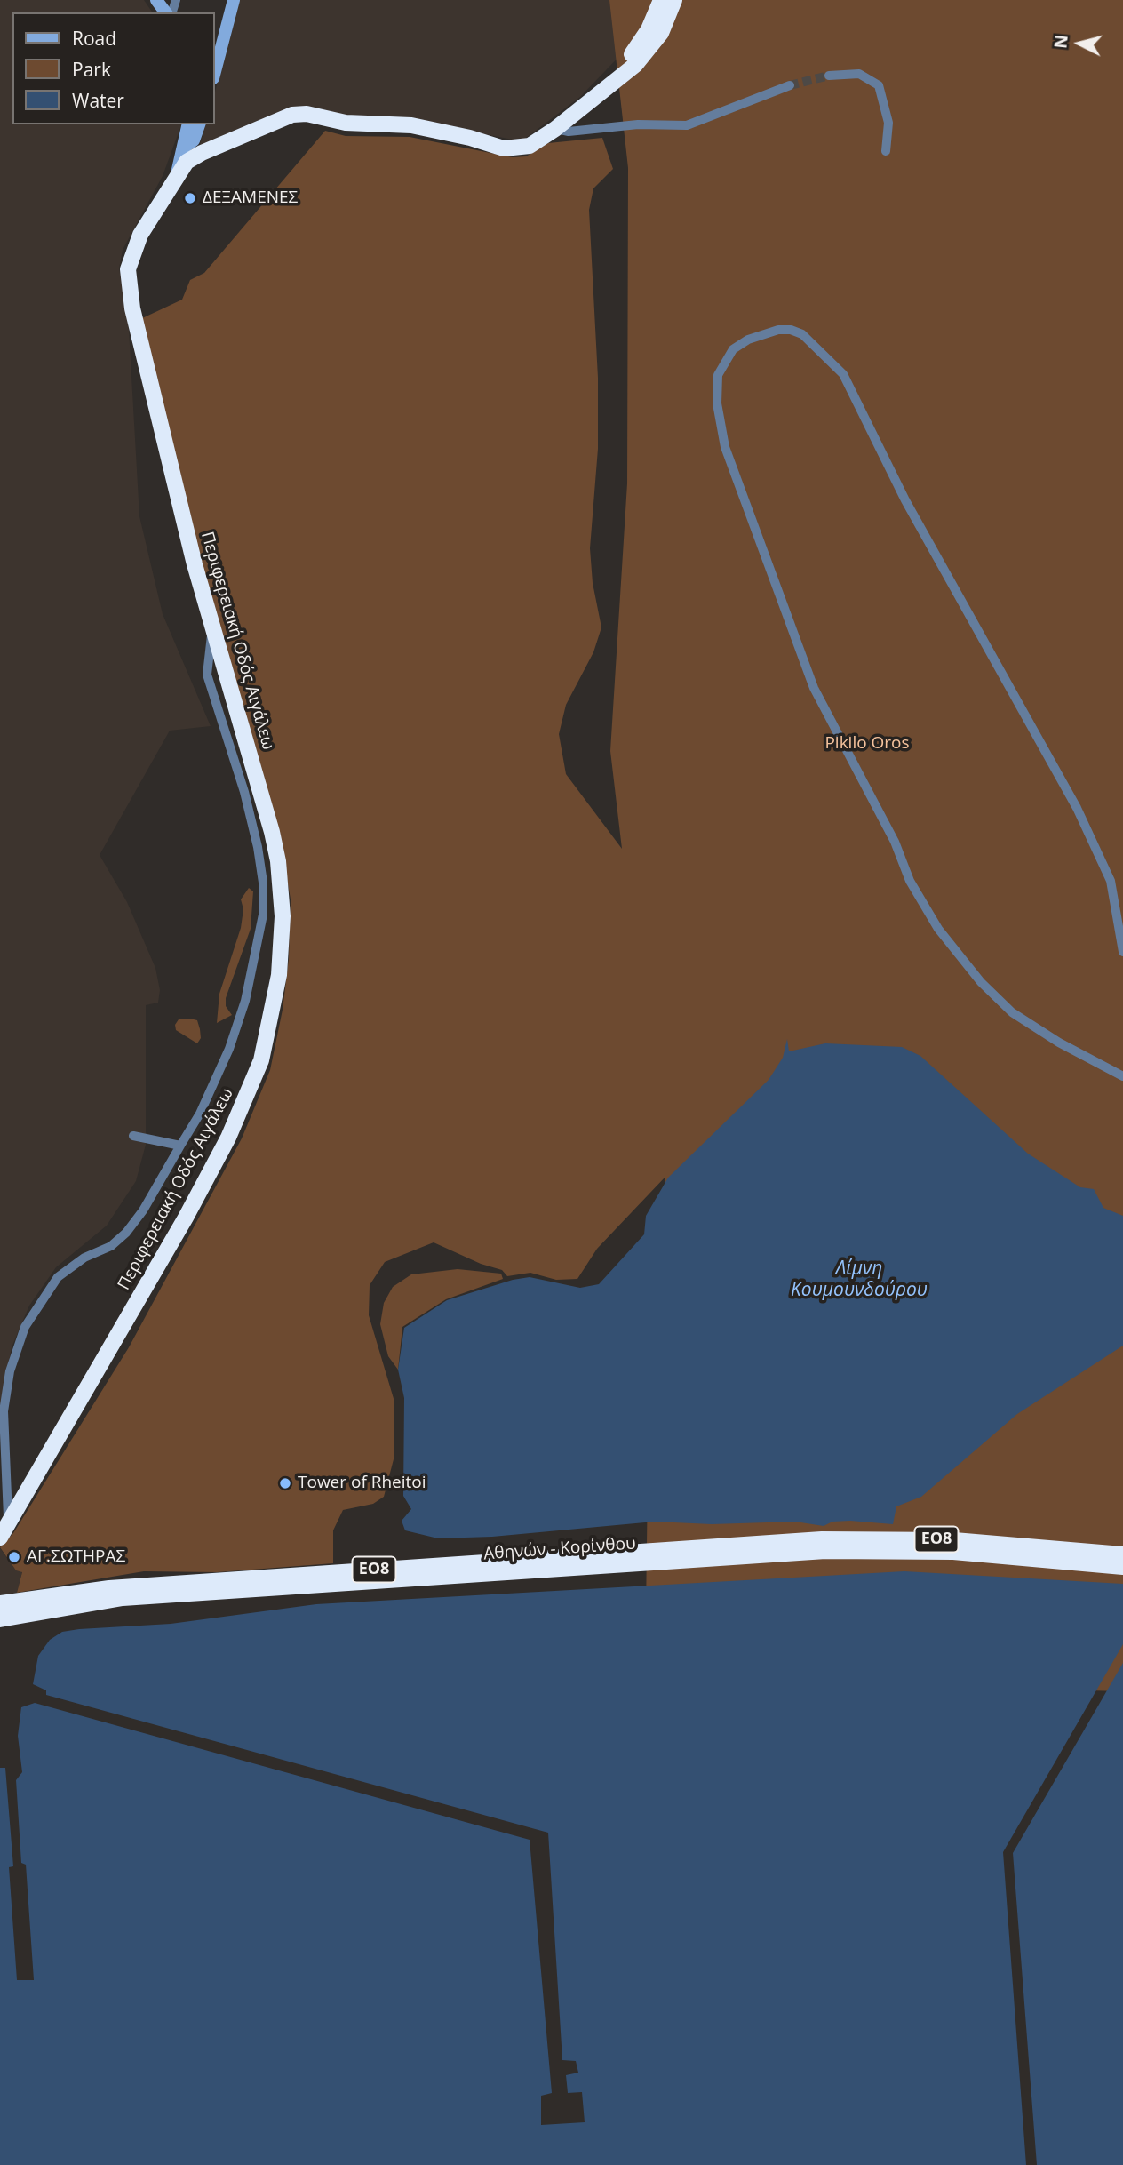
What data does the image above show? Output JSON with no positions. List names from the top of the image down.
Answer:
{
  "streets": {
    "highway": ["Περιφερειακή Οδός Αιγάλεω", "ΕΟ8", "Αθηνών - Κορίνθου"]
  },
  "water": ["Λίμνη Κουμουνδούρου"],
  "parks": ["Pikilo Oros"],
  "places": ["ΔΕΞΑΜΕΝΕΣ", "Tower of Rheitoi", "ΑΓ.ΣΩΤΗΡΑΣ"],
  "legend": ["Road", "Park", "Water"],
  "north": "left"
}
